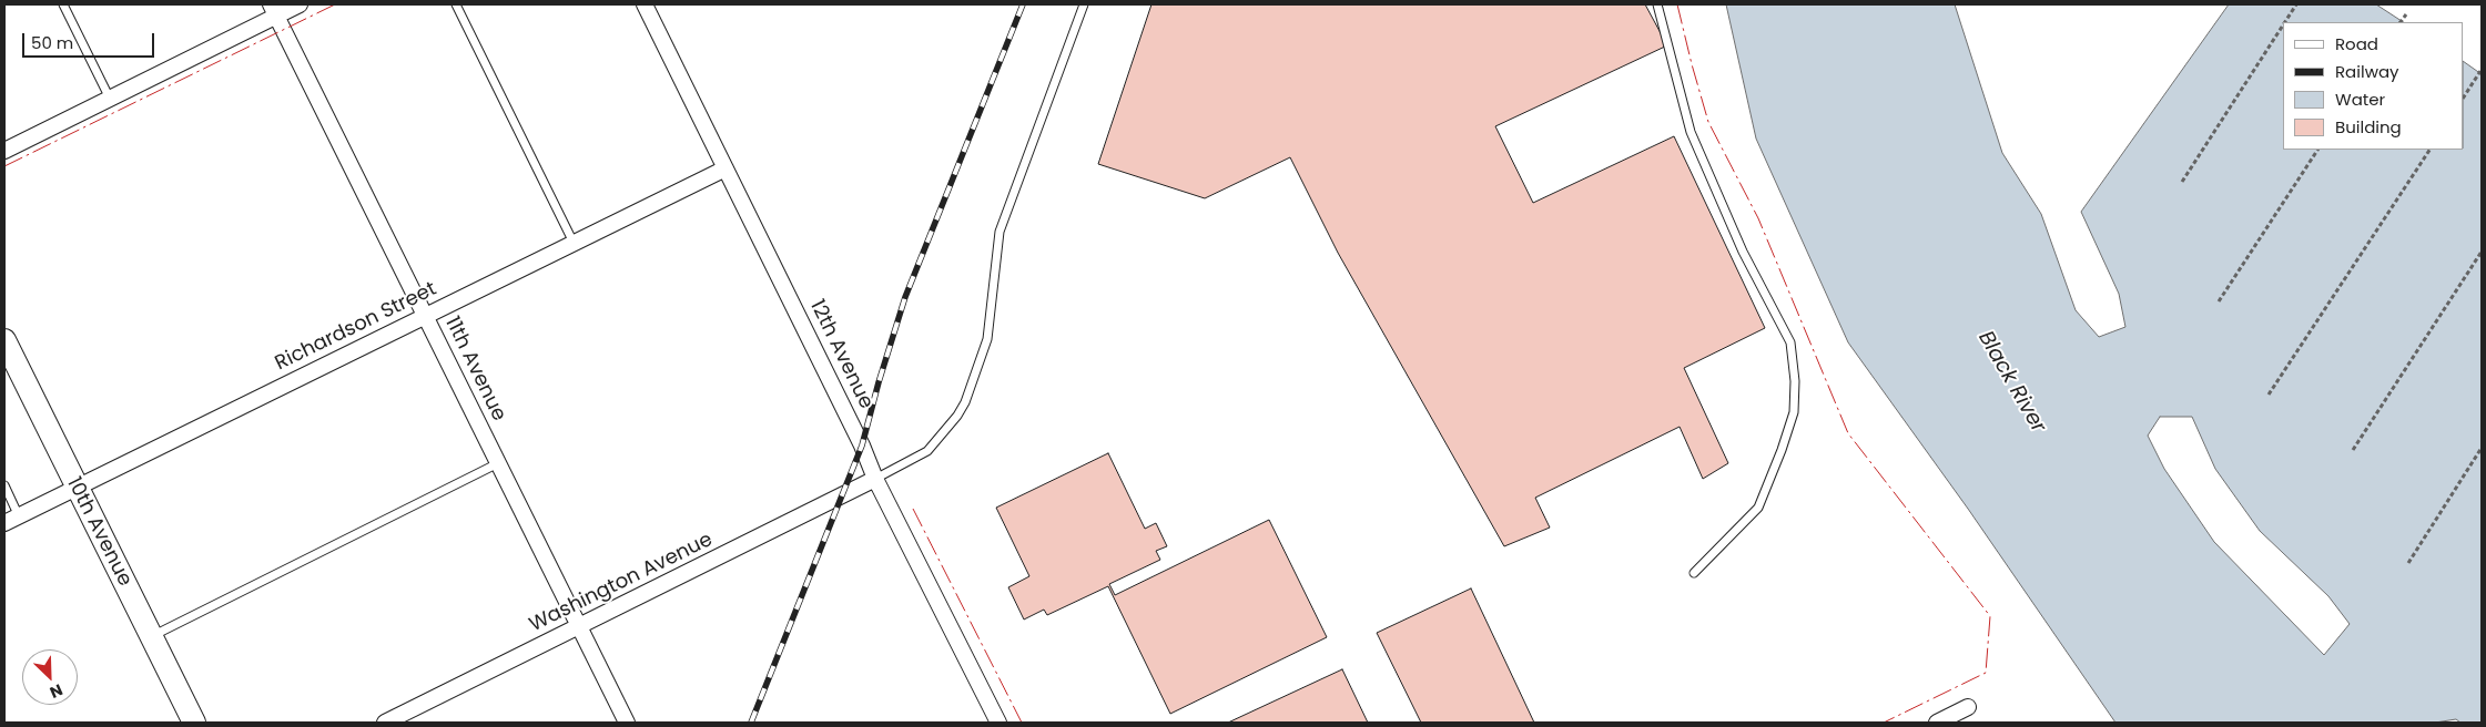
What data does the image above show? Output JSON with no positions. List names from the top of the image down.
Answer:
{
  "streets": {
    "street": [
      "Richardson Street",
      "12th Avenue",
      "11th Avenue",
      "10th Avenue",
      "Washington Avenue"
    ]
  },
  "crossings": [
    ["Richardson Street", "12th Avenue"],
    ["Richardson Street", "11th Avenue"],
    ["Richardson Street", "10th Avenue"],
    ["12th Avenue", "Washington Avenue"],
    ["11th Avenue", "Washington Avenue"]
  ],
  "water": ["Black River"],
  "legend": [
    "Road",
    "Railway",
    "Water",
    "Building"
  ],
  "scale_bar": "50 m",
  "north": "bottom right"
}
